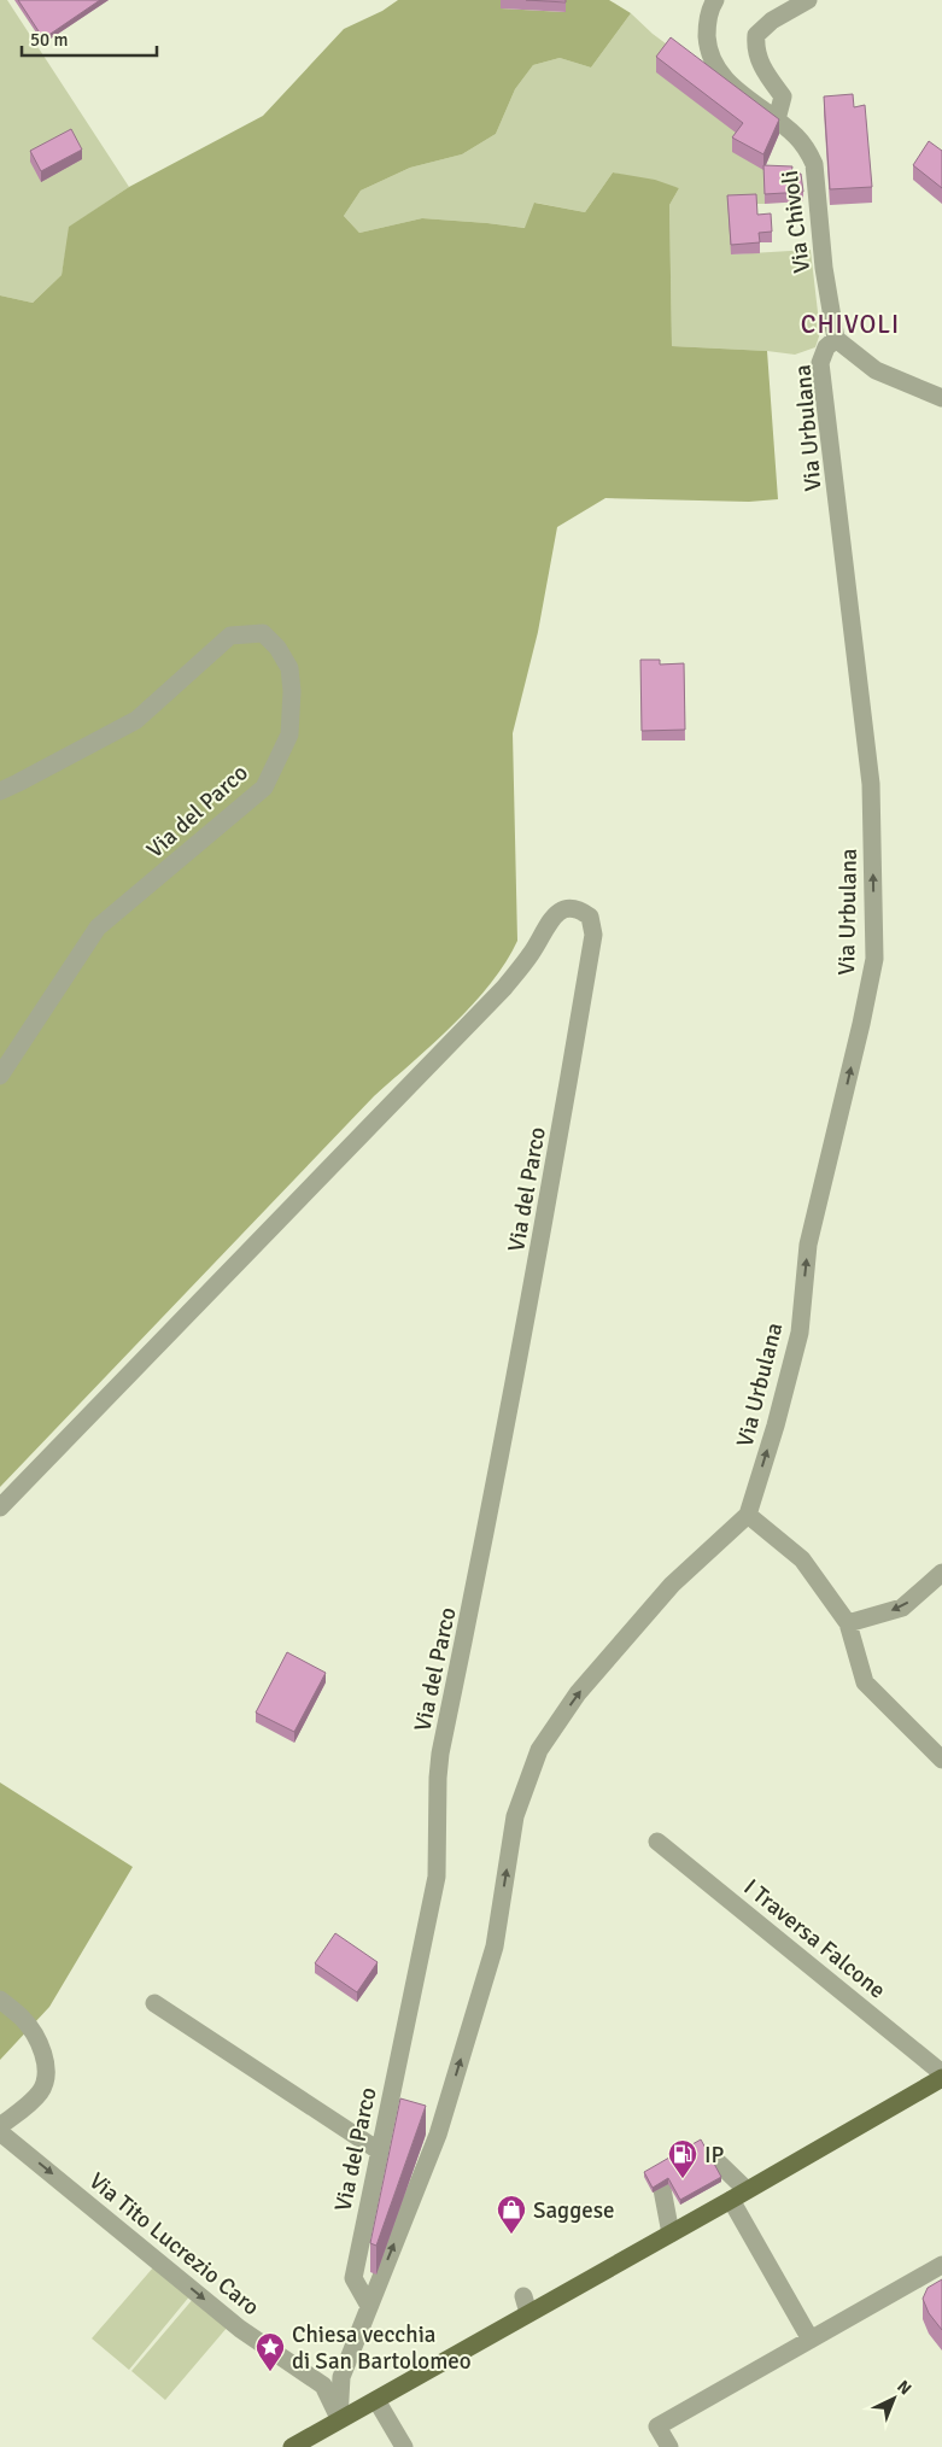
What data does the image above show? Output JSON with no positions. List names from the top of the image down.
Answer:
{
  "streets": {
    "street": [
      "Via Chivoli",
      "Via Urbulana",
      "Via del Parco",
      "I Traversa Falcone",
      "Via Tito Lucrezio Caro"
    ]
  },
  "crossings": [
    ["Via Chivoli", "Via Urbulana"]
  ],
  "one_way": ["Via Urbulana", "Via Tito Lucrezio Caro"],
  "districts": ["CHIVOLI"],
  "places": {
    "fuel station": ["IP"],
    "shop": ["Saggese"],
    "place": ["Chiesa vecchia di San Bartolomeo"]
  },
  "scale_bar": "50 m",
  "north": "top right"
}
